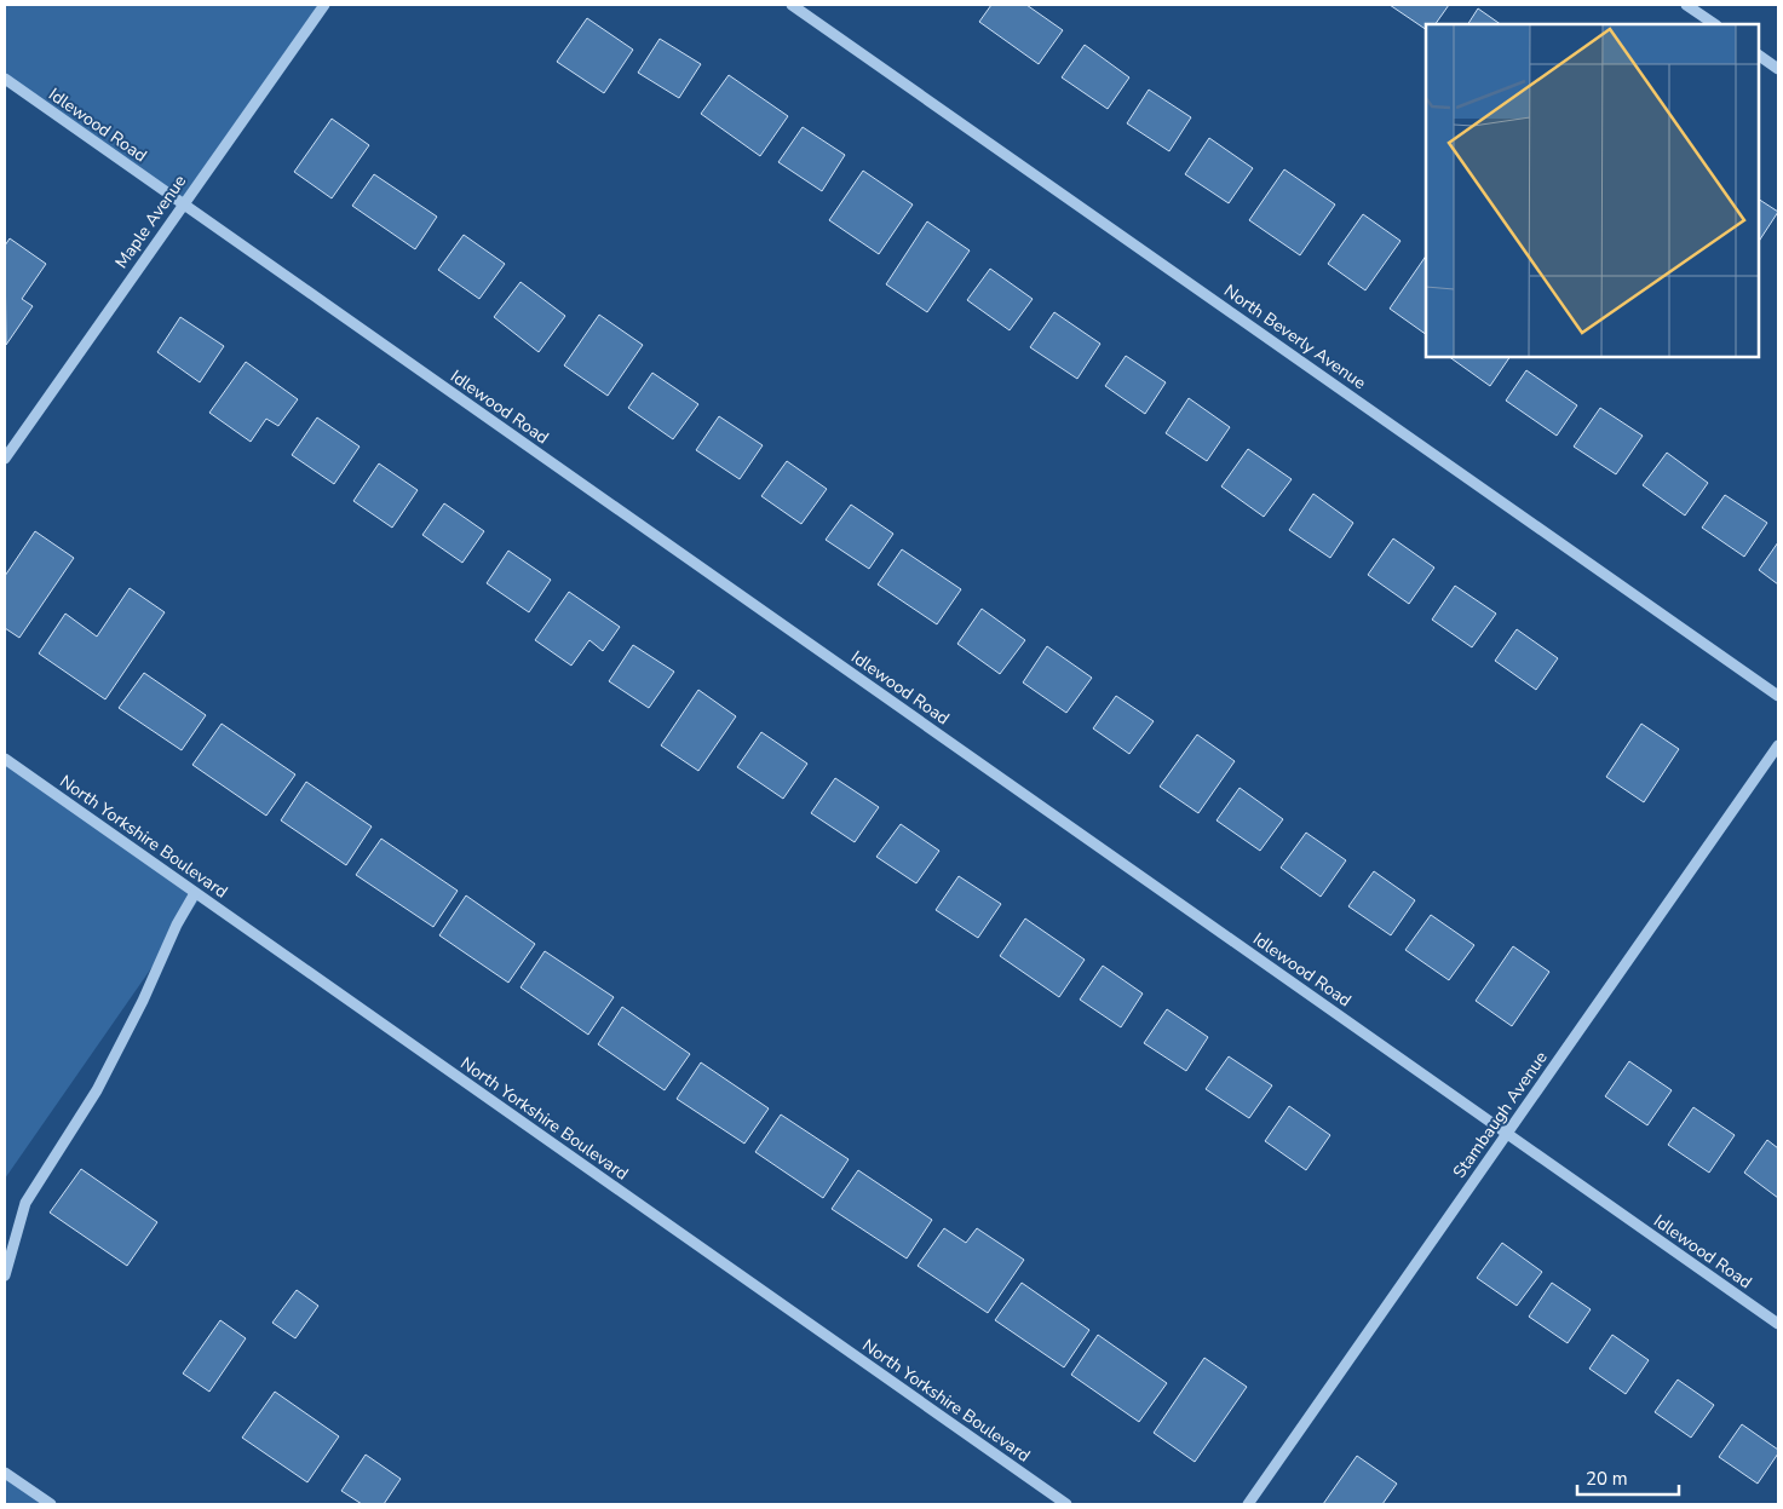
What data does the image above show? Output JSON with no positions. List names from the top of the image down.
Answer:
{
  "streets": {
    "street": [
      "Idlewood Road",
      "Maple Avenue",
      "North Beverly Avenue",
      "North Yorkshire Boulevard",
      "Stambaugh Avenue"
    ]
  },
  "crossings": [
    ["Idlewood Road", "Maple Avenue"],
    ["Idlewood Road", "Stambaugh Avenue"]
  ],
  "scale_bar": "20 m"
}
